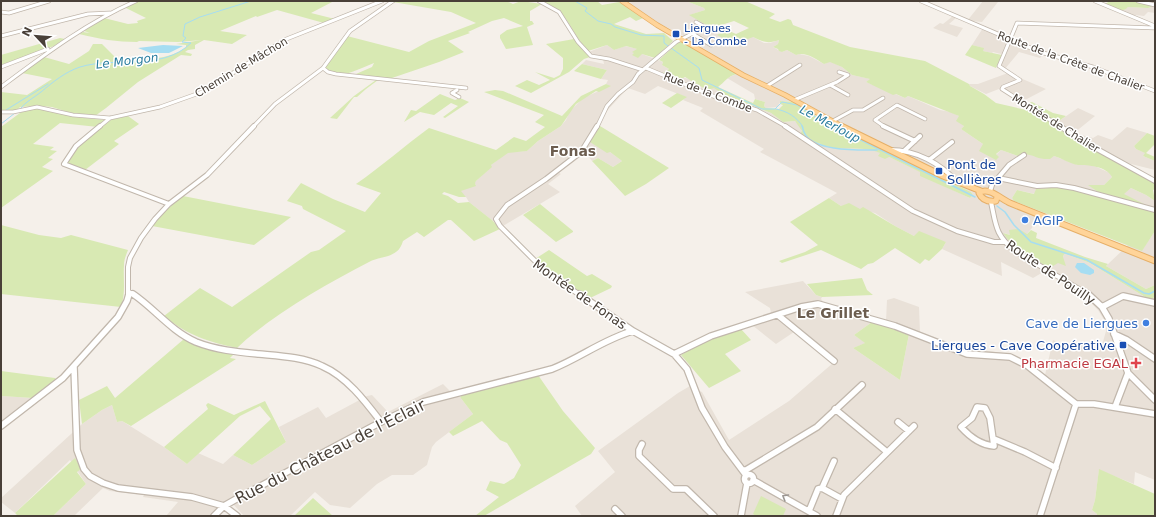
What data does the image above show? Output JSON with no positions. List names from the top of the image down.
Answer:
{
  "streets": {
    "street": [
      "Route de la Crête de Chalier",
      "Chemin de Mâchon",
      "Rue de la Combe",
      "Montée de Chalier",
      "Route de Pouilly",
      "Montée de Fonas",
      "Rue du Château de l'Éclair"
    ]
  },
  "crossings": [
    ["Route de la Crête de Chalier", "Montée de Chalier"],
    ["Rue de la Combe", "Route de Pouilly"],
    ["Rue de la Combe", "Montée de Fonas"],
    ["Montée de Fonas", "Rue du Château de l'Éclair"]
  ],
  "districts": ["Fonas", "Le Grillet"],
  "water": ["Le Morgon", "Le Merloup"],
  "places": {
    "transit": ["Liergues - La Combe", "Pont de Sollières", "Liergues - Cave Coopérative"],
    "other": ["AGIP", "Cave de Liergues"],
    "health": ["Pharmacie EGAL"]
  },
  "north": "top left"
}
